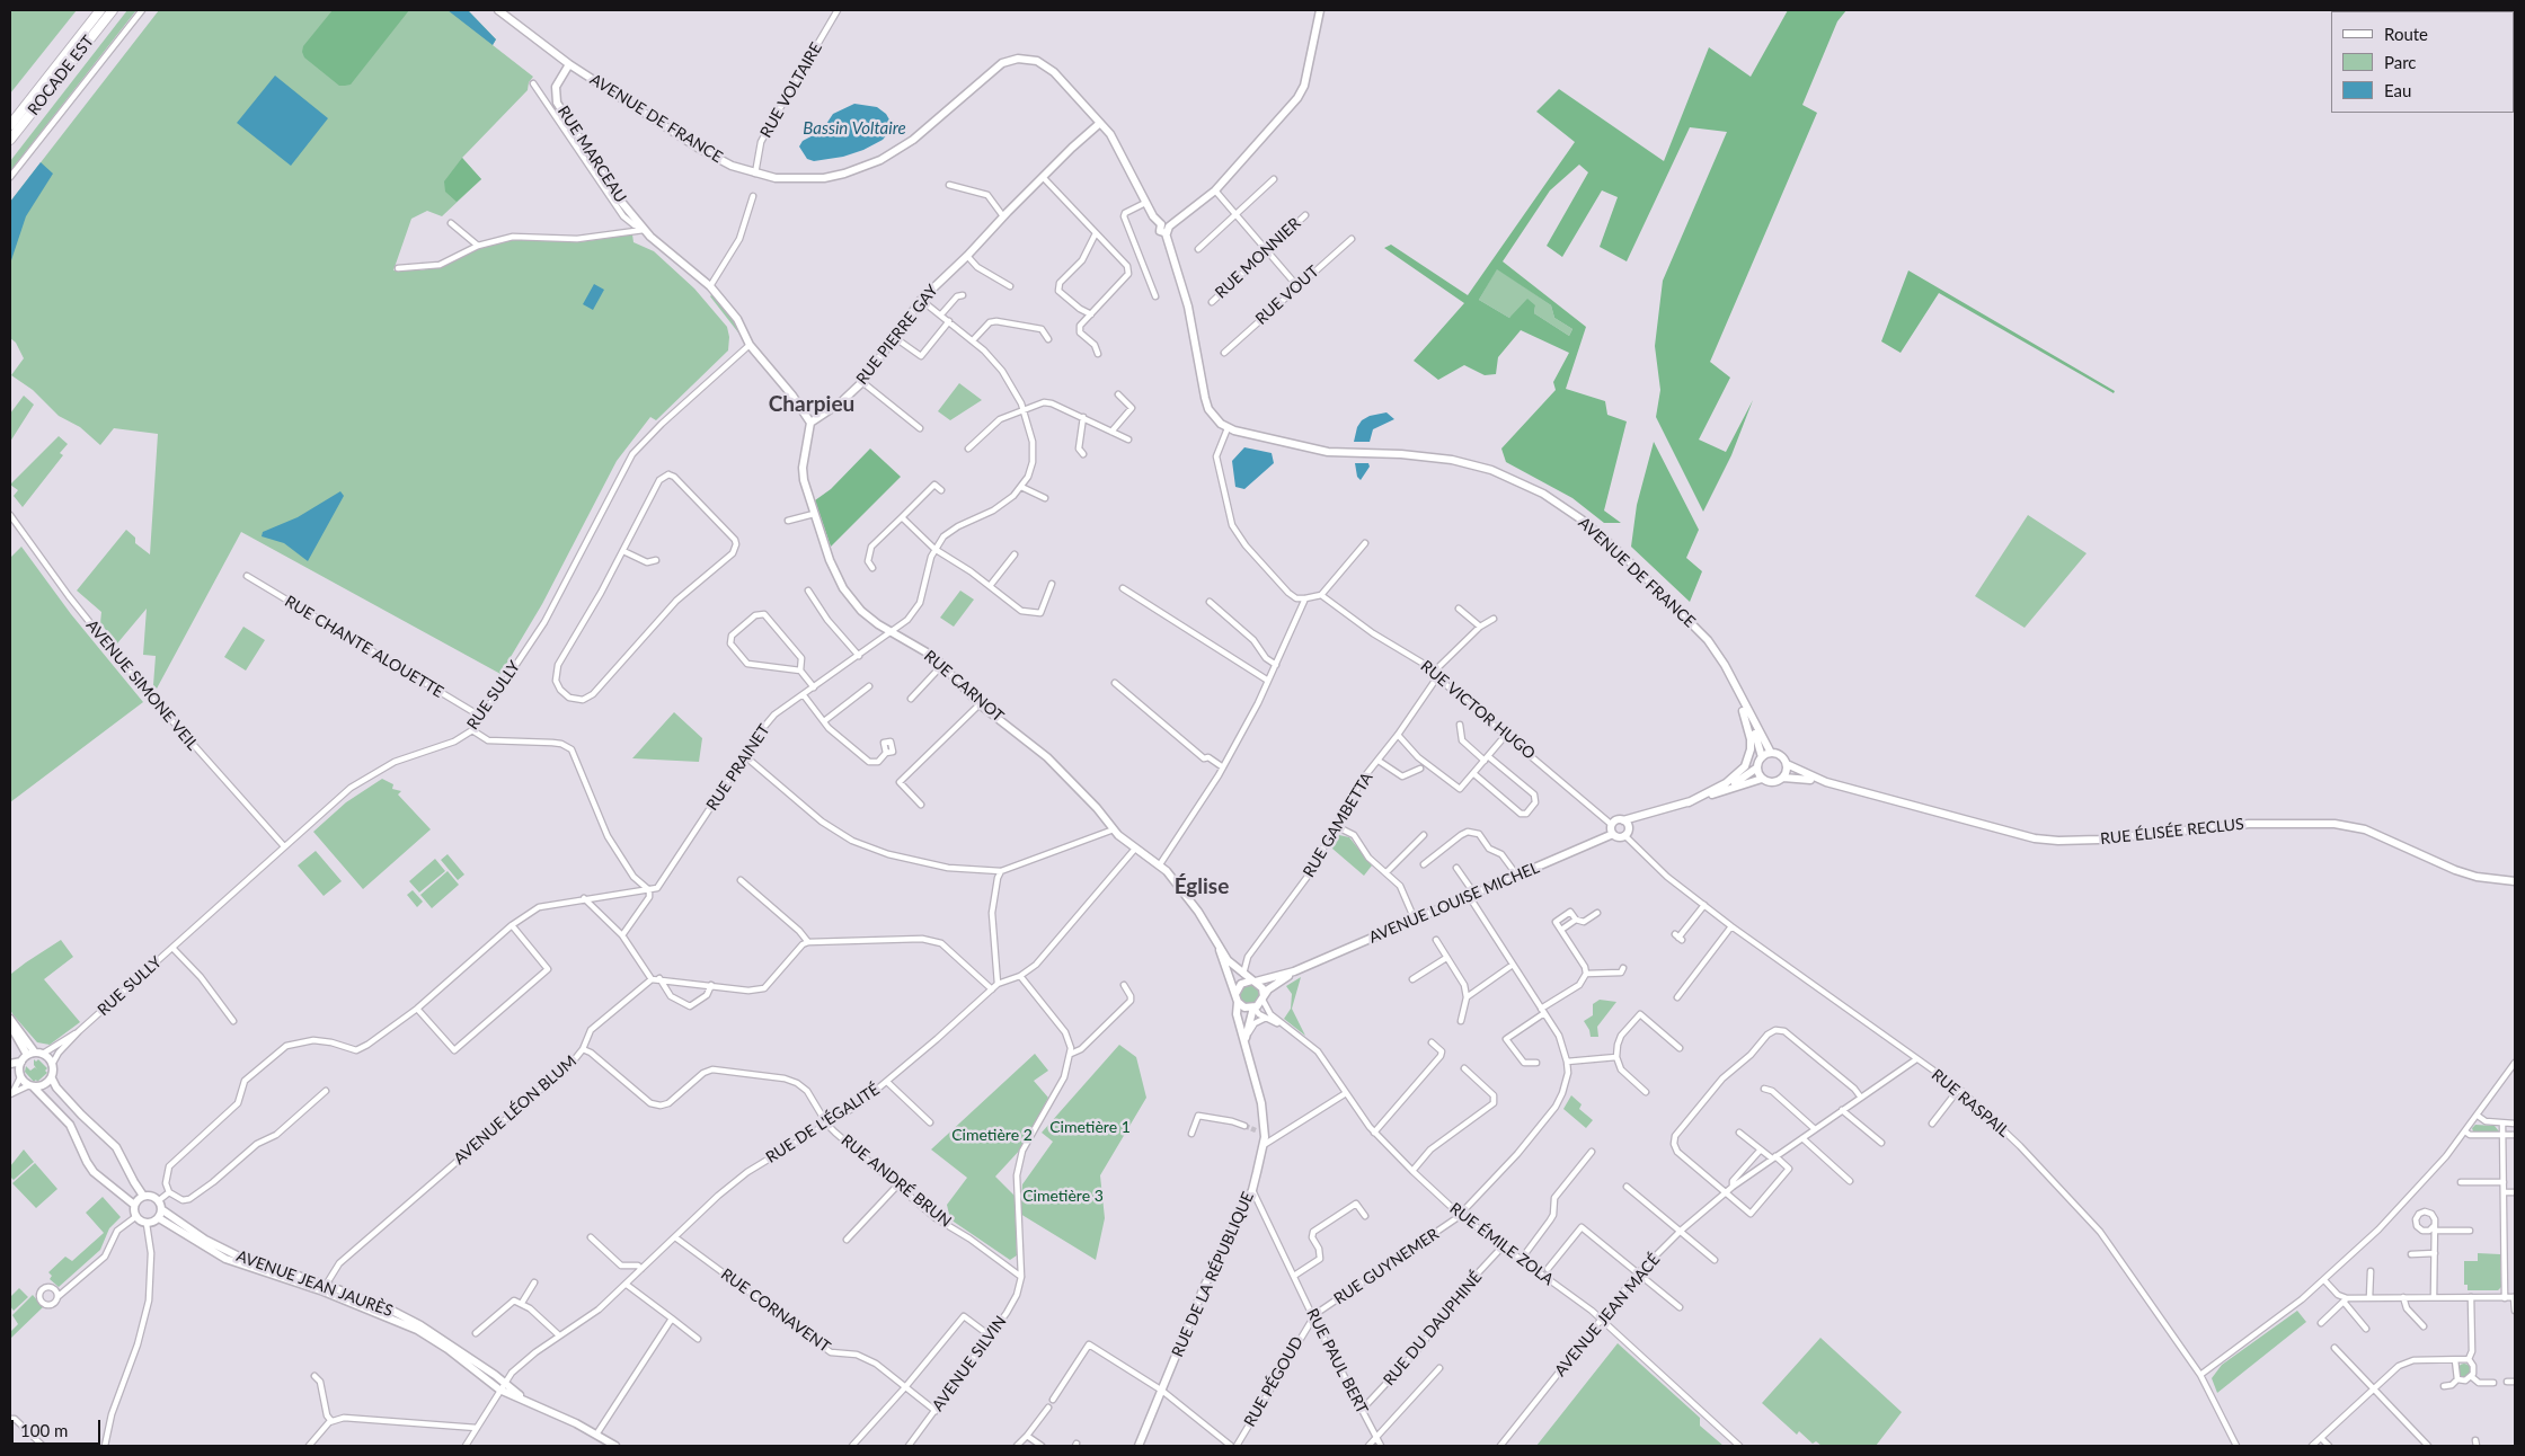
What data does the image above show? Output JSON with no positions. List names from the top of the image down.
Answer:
{
  "streets": {
    "highway": ["ROCADE EST"],
    "street": [
      "RUE VOLTAIRE",
      "AVENUE DE FRANCE",
      "RUE MARCEAU",
      "RUE MONNIER",
      "RUE VOUT",
      "RUE PIERRE GAY",
      "RUE CHANTE ALOUETTE",
      "AVENUE SIMONE VEIL",
      "RUE CARNOT",
      "RUE SULLY",
      "RUE VICTOR HUGO",
      "RUE PRAINET",
      "RUE GAMBETTA",
      "RUE ÉLISÉE RECLUS",
      "AVENUE LOUISE MICHEL",
      "RUE RASPAIL",
      "AVENUE LÉON BLUM",
      "RUE DE L'ÉGALITÉ",
      "RUE ANDRÉ BRUN",
      "RUE ÉMILE ZOLA",
      "RUE GUYNEMER",
      "RUE DE LA RÉPUBLIQUE",
      "AVENUE JEAN JAURÈS",
      "RUE CORNAVENT",
      "AVENUE JEAN MACÉ",
      "RUE DU DAUPHINÉ",
      "RUE PAUL BERT",
      "AVENUE SILVIN",
      "RUE PÉGOUD"
    ]
  },
  "crossings": [
    ["RUE VOLTAIRE", "AVENUE DE FRANCE"],
    ["AVENUE DE FRANCE", "RUE MARCEAU"],
    ["AVENUE DE FRANCE", "RUE PIERRE GAY"],
    ["AVENUE DE FRANCE", "RUE ÉLISÉE RECLUS"],
    ["RUE MARCEAU", "RUE PIERRE GAY"],
    ["RUE MARCEAU", "RUE CARNOT"],
    ["RUE MARCEAU", "RUE SULLY"],
    ["RUE PIERRE GAY", "RUE CARNOT"],
    ["RUE CHANTE ALOUETTE", "RUE SULLY"],
    ["AVENUE SIMONE VEIL", "RUE SULLY"],
    ["RUE CARNOT", "RUE PRAINET"],
    ["RUE CARNOT", "RUE DE L'ÉGALITÉ"],
    ["RUE CARNOT", "RUE DE LA RÉPUBLIQUE"],
    ["RUE VICTOR HUGO", "RUE GAMBETTA"],
    ["RUE VICTOR HUGO", "AVENUE LOUISE MICHEL"],
    ["RUE VICTOR HUGO", "RUE RASPAIL"],
    ["RUE GAMBETTA", "RUE DE LA RÉPUBLIQUE"],
    ["AVENUE LOUISE MICHEL", "RUE RASPAIL"],
    ["AVENUE LOUISE MICHEL", "RUE ÉMILE ZOLA"],
    ["AVENUE LOUISE MICHEL", "RUE DE LA RÉPUBLIQUE"],
    ["RUE RASPAIL", "AVENUE JEAN MACÉ"],
    ["AVENUE LÉON BLUM", "RUE ANDRÉ BRUN"],
    ["AVENUE LÉON BLUM", "AVENUE JEAN JAURÈS"],
    ["RUE DE L'ÉGALITÉ", "RUE ANDRÉ BRUN"],
    ["RUE DE L'ÉGALITÉ", "RUE DE LA RÉPUBLIQUE"],
    ["RUE DE L'ÉGALITÉ", "AVENUE JEAN JAURÈS"],
    ["RUE DE L'ÉGALITÉ", "RUE CORNAVENT"],
    ["RUE ANDRÉ BRUN", "AVENUE SILVIN"],
    ["RUE ÉMILE ZOLA", "RUE GUYNEMER"],
    ["RUE ÉMILE ZOLA", "RUE DE LA RÉPUBLIQUE"],
    ["RUE ÉMILE ZOLA", "AVENUE JEAN MACÉ"],
    ["RUE ÉMILE ZOLA", "RUE DU DAUPHINÉ"],
    ["RUE GUYNEMER", "RUE PAUL BERT"],
    ["RUE GUYNEMER", "RUE PÉGOUD"],
    ["RUE DE LA RÉPUBLIQUE", "RUE PAUL BERT"],
    ["RUE CORNAVENT", "AVENUE SILVIN"],
    ["RUE DU DAUPHINÉ", "RUE PAUL BERT"],
    ["RUE PAUL BERT", "RUE PÉGOUD"]
  ],
  "districts": ["Charpieu", "Église"],
  "water": ["Bassin Voltaire"],
  "parks": ["Cimetière 1", "Cimetière 2", "Cimetière 3"],
  "legend": ["Route", "Parc", "Eau"],
  "scale_bar": "100 m"
}
